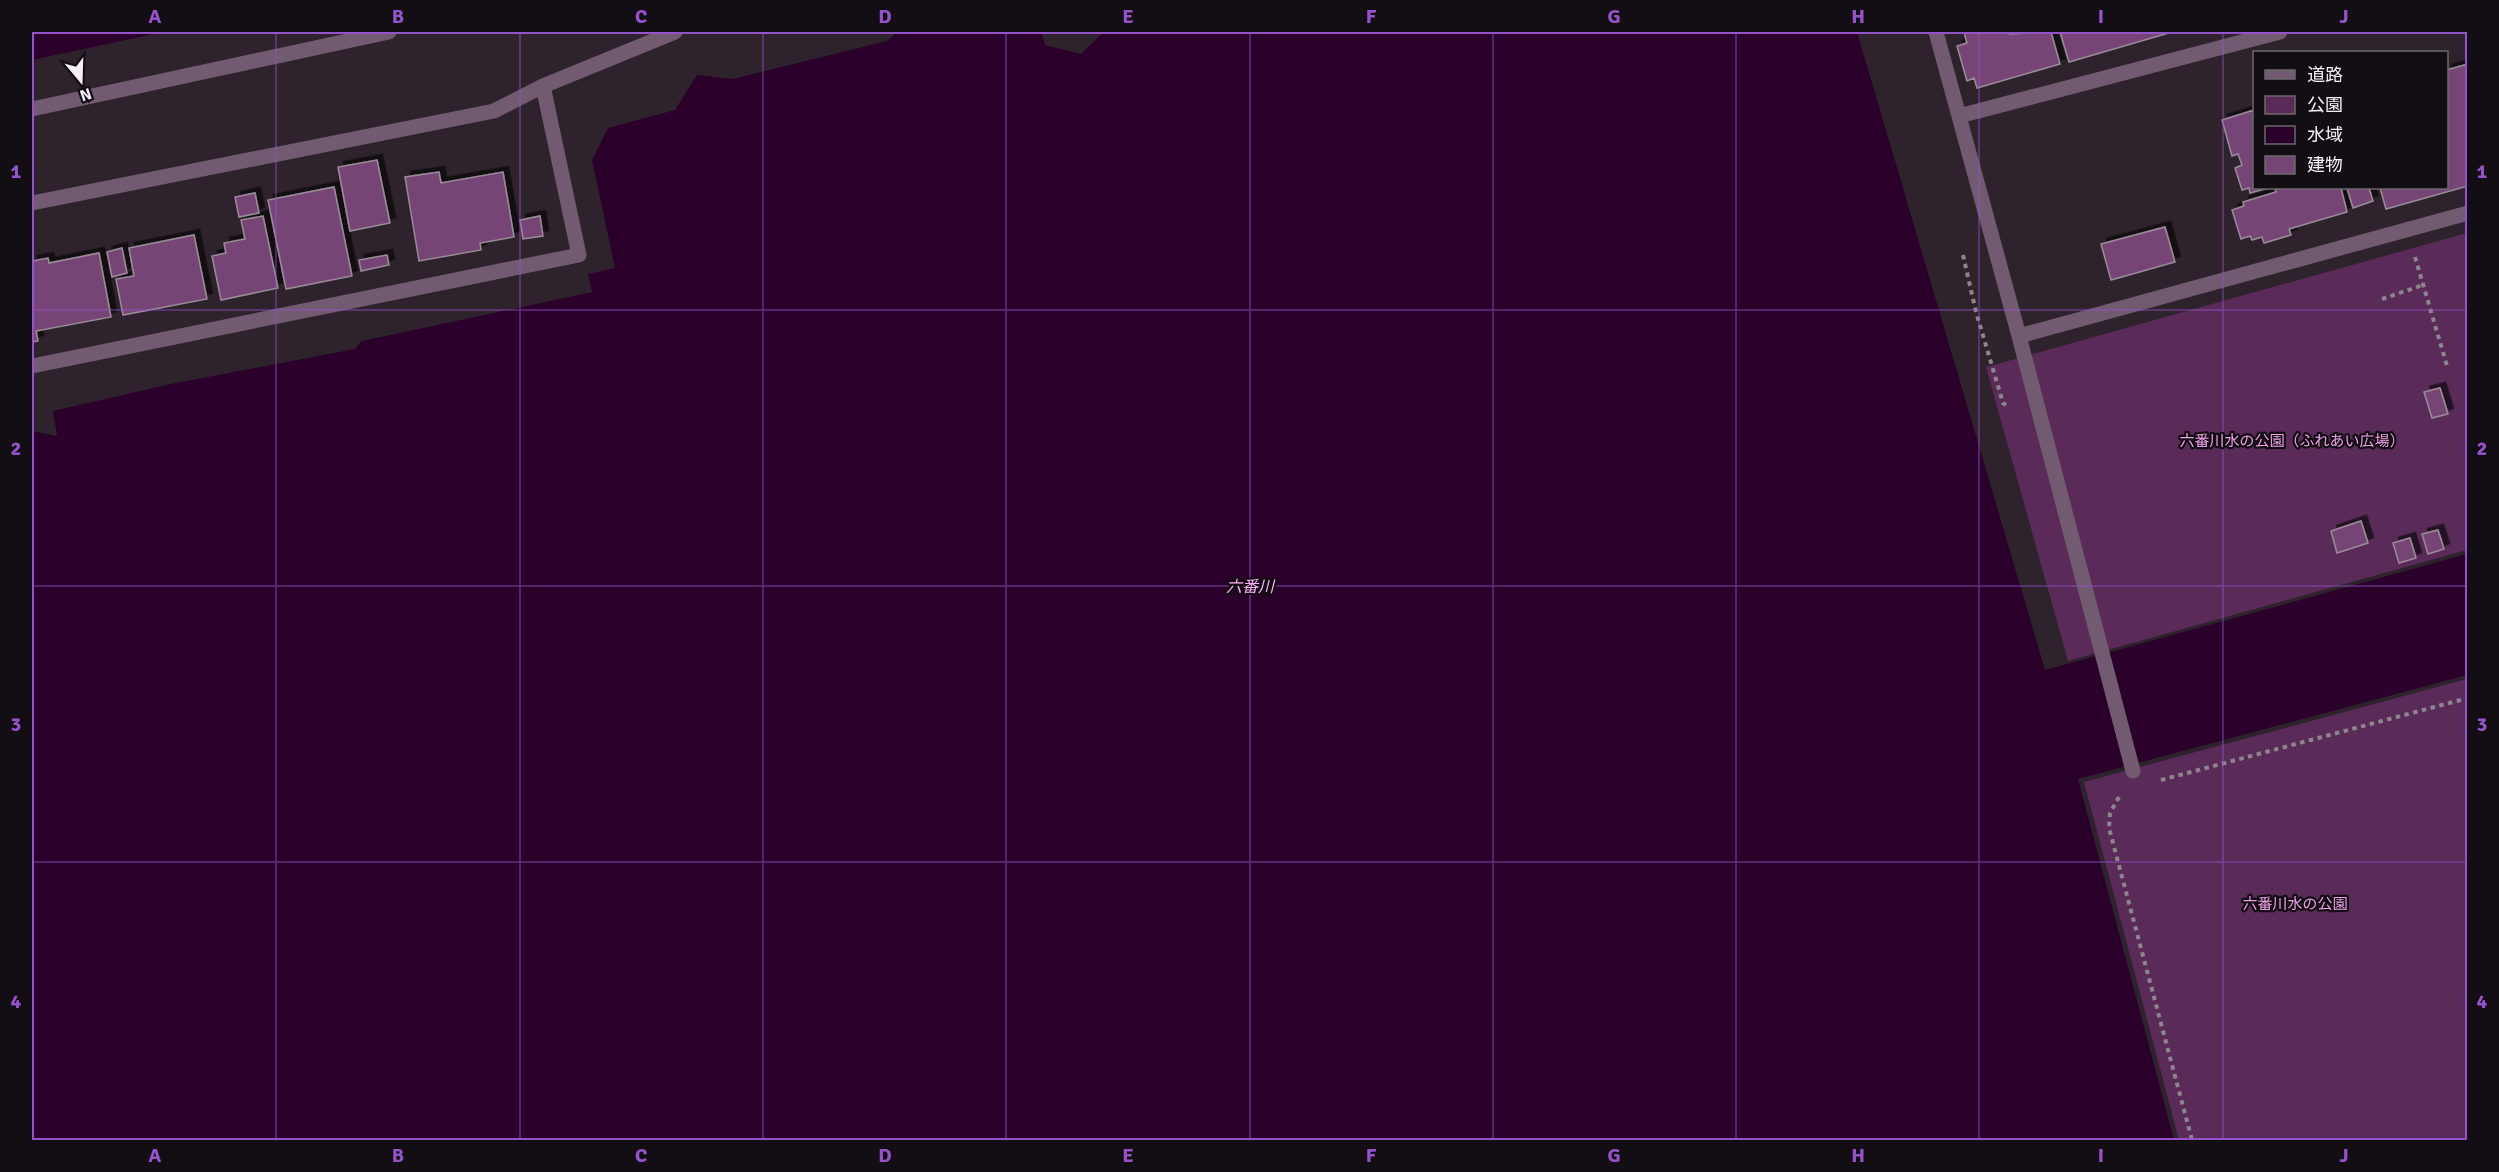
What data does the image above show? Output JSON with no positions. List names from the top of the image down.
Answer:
{
  "water": ["六番川"],
  "parks": ["六番川水の公園（ふれあい広場）", "六番川水の公園"],
  "legend": [
    "道路",
    "公園",
    "水域",
    "建物"
  ],
  "north": "bottom",
  "grid": {
    "columns": [
      "A",
      "B",
      "C",
      "D",
      "E",
      "F",
      "G",
      "H",
      "I",
      "J"
    ],
    "rows": [
      "1",
      "2",
      "3",
      "4"
    ]
  }
}
